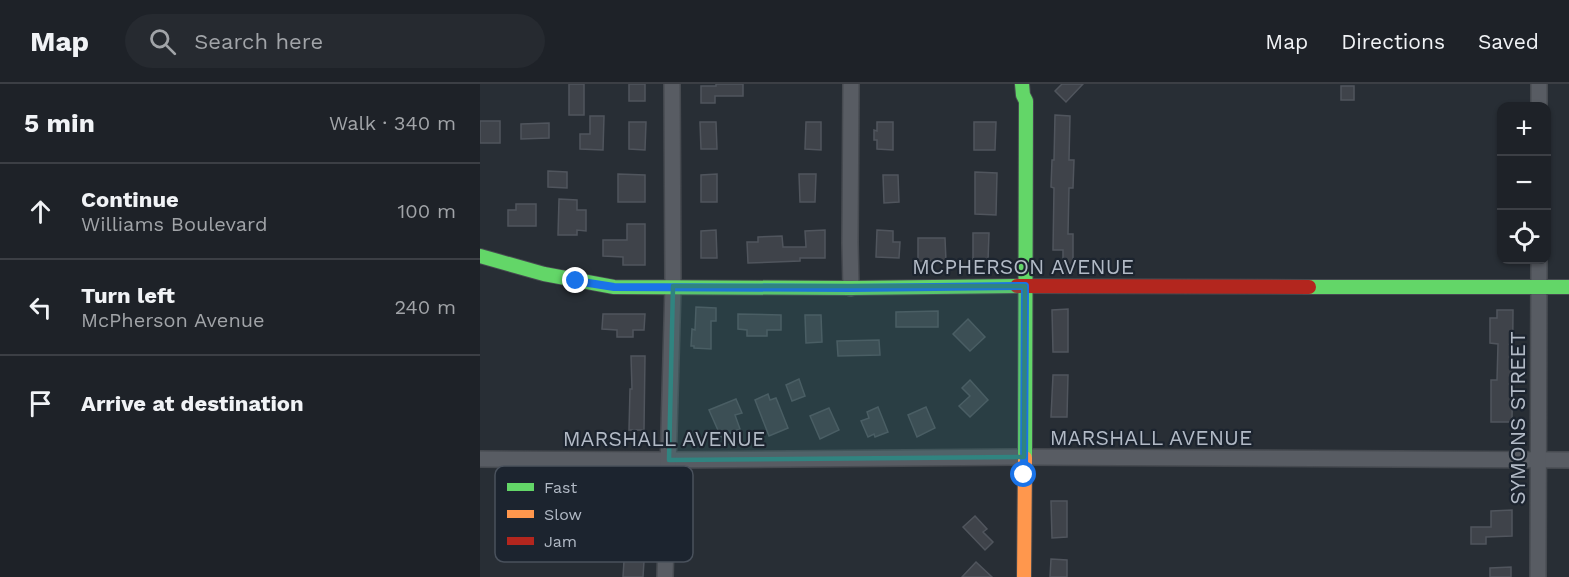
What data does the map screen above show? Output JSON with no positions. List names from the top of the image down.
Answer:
{
  "streets": {
    "street": ["MCPHERSON AVENUE", "SYMONS STREET", "MARSHALL AVENUE"]
  },
  "crossings": [
    ["MCPHERSON AVENUE", "SYMONS STREET"],
    ["SYMONS STREET", "MARSHALL AVENUE"]
  ],
  "legend": ["Fast", "Slow", "Jam"],
  "page": {
    "header": "Map",
    "search": "Search here",
    "nav": ["Map", "Directions", "Saved"],
    "heading": ["5 min", "Walk · 340 m"],
    "map_buttons": ["+", "−"],
    "list": [
      ["Continue", "Williams Boulevard", "100 m"],
      ["Turn left", "McPherson Avenue", "240 m"],
      "Arrive at destination"
    ]
  }
}
